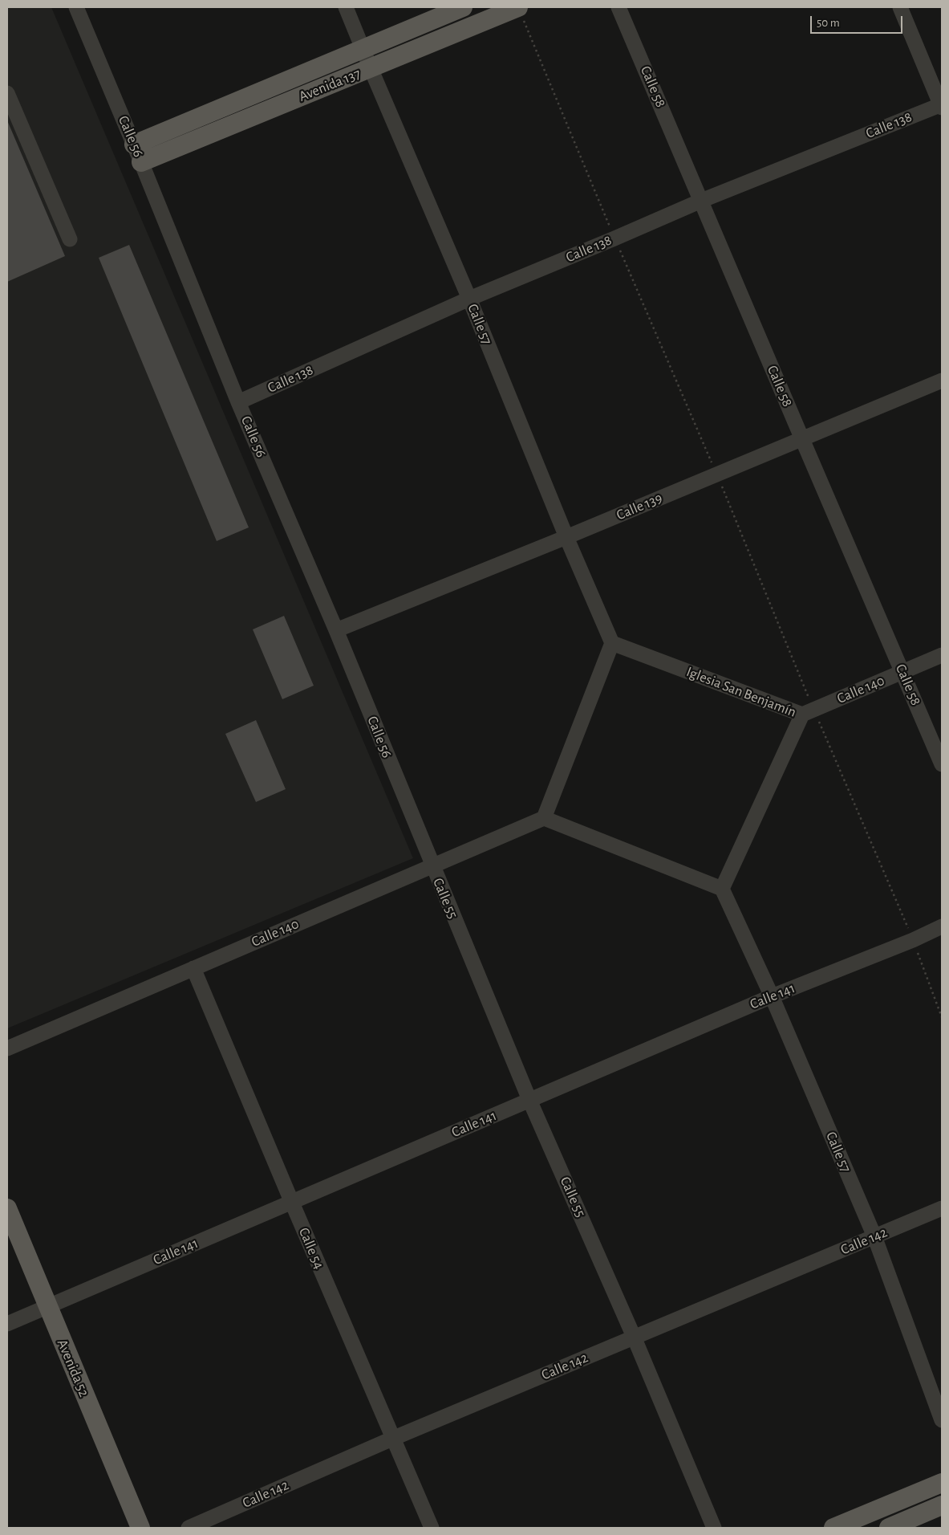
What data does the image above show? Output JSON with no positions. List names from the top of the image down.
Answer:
{
  "streets": {
    "main road": ["Avenida 137", "Avenida 52"],
    "street": [
      "Calle 58",
      "Calle 138",
      "Calle 56",
      "Calle 57",
      "Calle 139",
      "Calle 140",
      "Iglesia San Benjamín",
      "Calle 55",
      "Calle 141",
      "Calle 142",
      "Calle 54"
    ]
  },
  "crossings": [
    ["Avenida 137", "Calle 56"],
    ["Avenida 137", "Calle 57"],
    ["Calle 58", "Calle 138"],
    ["Calle 58", "Calle 139"],
    ["Calle 58", "Calle 140"],
    ["Calle 138", "Calle 56"],
    ["Calle 138", "Calle 57"],
    ["Calle 56", "Calle 139"],
    ["Calle 56", "Calle 140"],
    ["Calle 56", "Calle 55"],
    ["Calle 57", "Calle 139"],
    ["Calle 57", "Iglesia San Benjamín"],
    ["Calle 57", "Calle 141"],
    ["Calle 57", "Calle 142"],
    ["Calle 140", "Iglesia San Benjamín"],
    ["Calle 140", "Calle 55"],
    ["Calle 140", "Calle 54"],
    ["Calle 55", "Calle 141"],
    ["Calle 55", "Calle 142"],
    ["Calle 141", "Calle 54"],
    ["Calle 141", "Avenida 52"],
    ["Calle 142", "Calle 54"]
  ],
  "scale_bar": "50 m"
}
